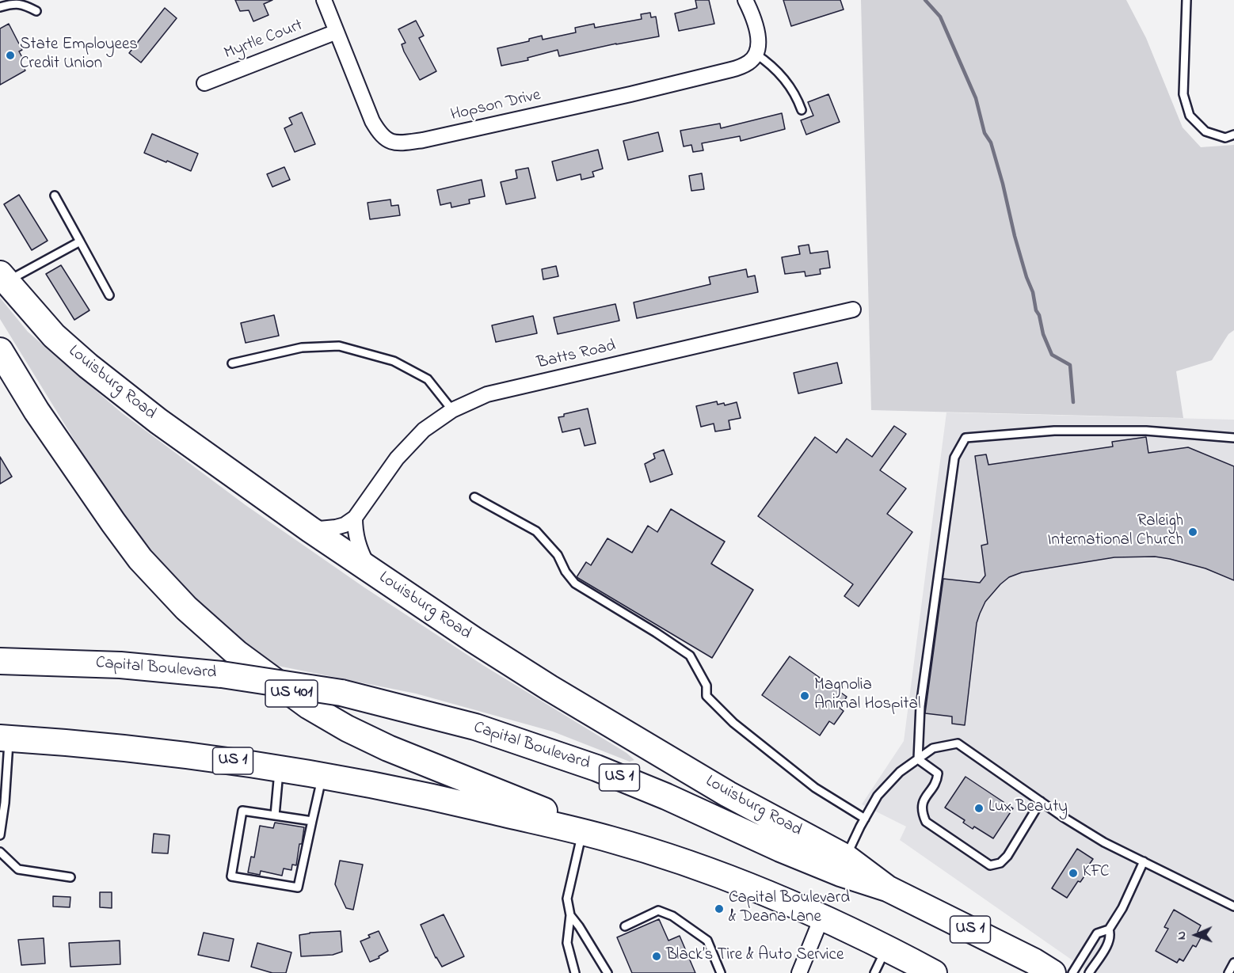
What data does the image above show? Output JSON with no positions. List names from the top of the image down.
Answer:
{
  "streets": {
    "highway": [
      "Louisburg Road",
      "Capital Boulevard",
      "US 401",
      "US 1"
    ],
    "street": ["Myrtle Court", "Hopson Drive", "Batts Road"]
  },
  "crossings": [
    ["Myrtle Court", "Hopson Drive"],
    ["Louisburg Road", "Capital Boulevard"],
    ["US 401", "US 1"]
  ],
  "places": [
    "State Employees Credit Union",
    "Raleigh International Church",
    "Magnolia Animal Hospital",
    "Lux Beauty",
    "KFC",
    "Capital Boulevard & Deana Lane",
    "Black’s Tire & Auto Service"
  ],
  "north": "left"
}
